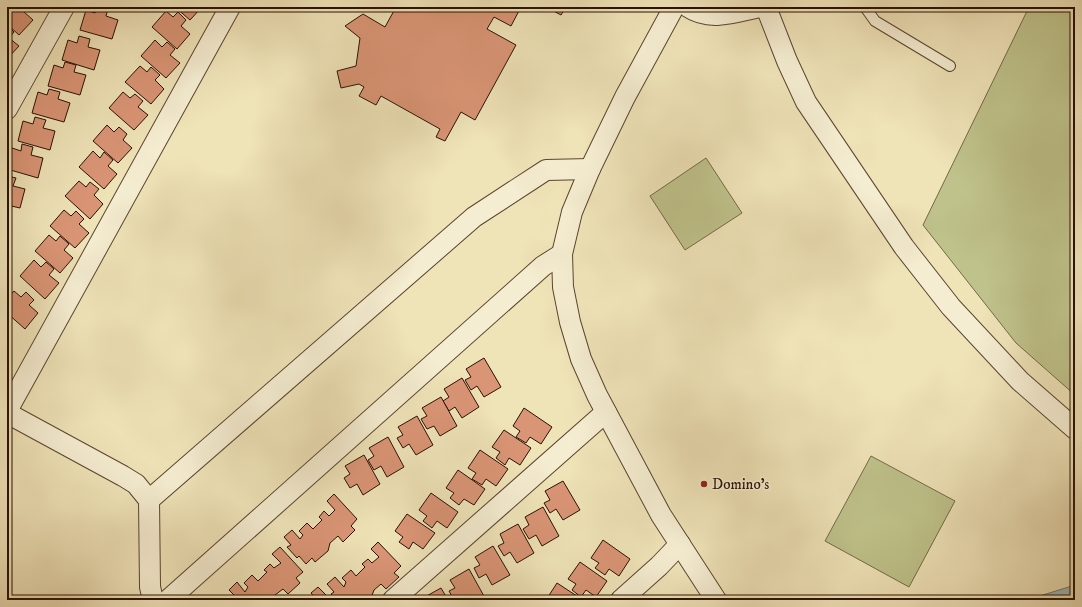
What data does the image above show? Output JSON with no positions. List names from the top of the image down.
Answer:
{
  "places": ["Domino's"]
}
